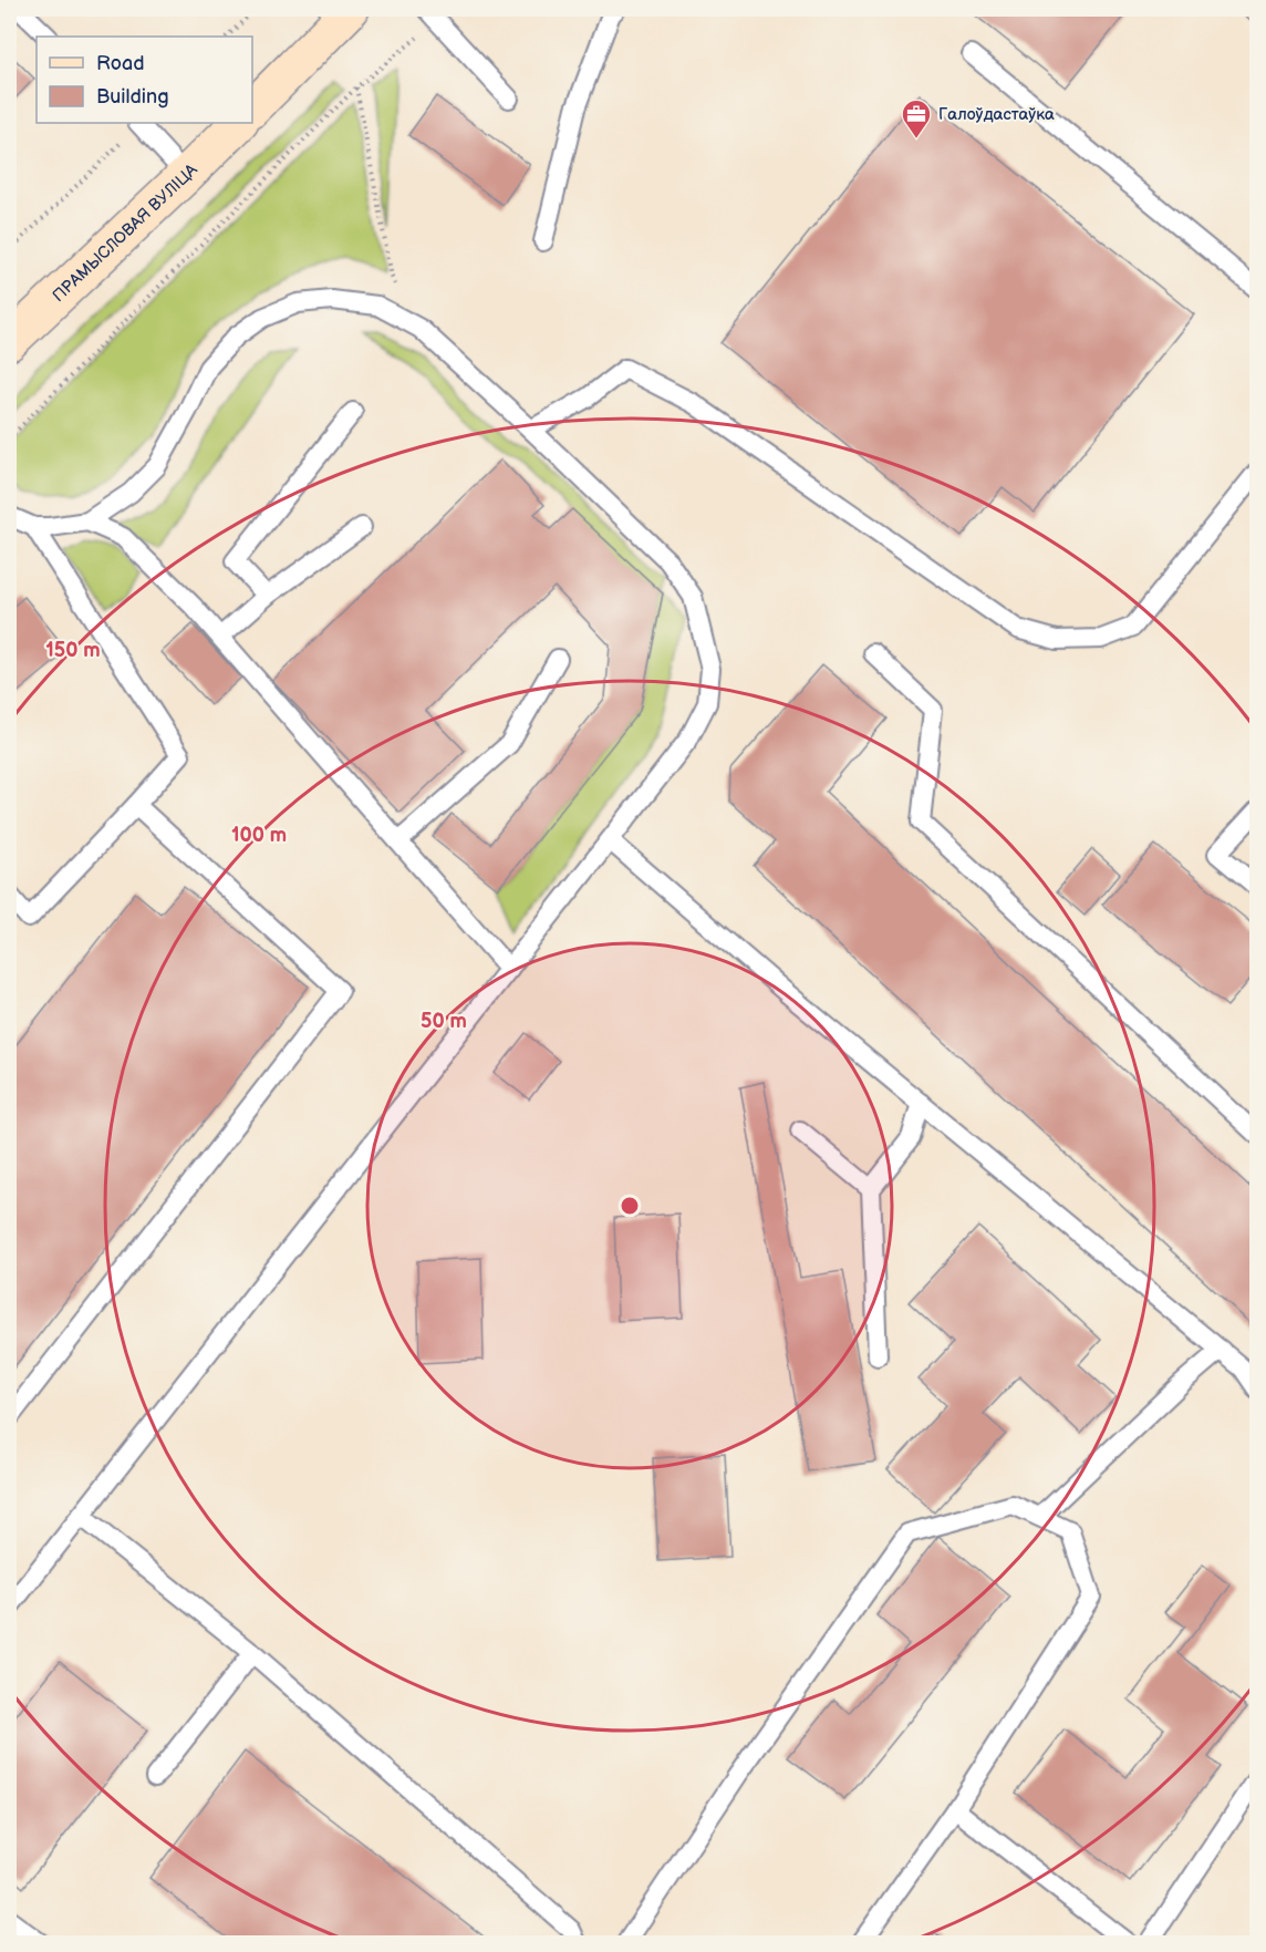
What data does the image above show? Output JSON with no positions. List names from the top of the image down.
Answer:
{
  "streets": {
    "main road": ["ПРАМЫСЛОВАЯ ВУЛІЦА"]
  },
  "places": {
    "office": ["Галоўдастаўка"]
  },
  "legend": ["Road", "Building"],
  "rings": ["150 m", "100 m", "50 m"]
}
